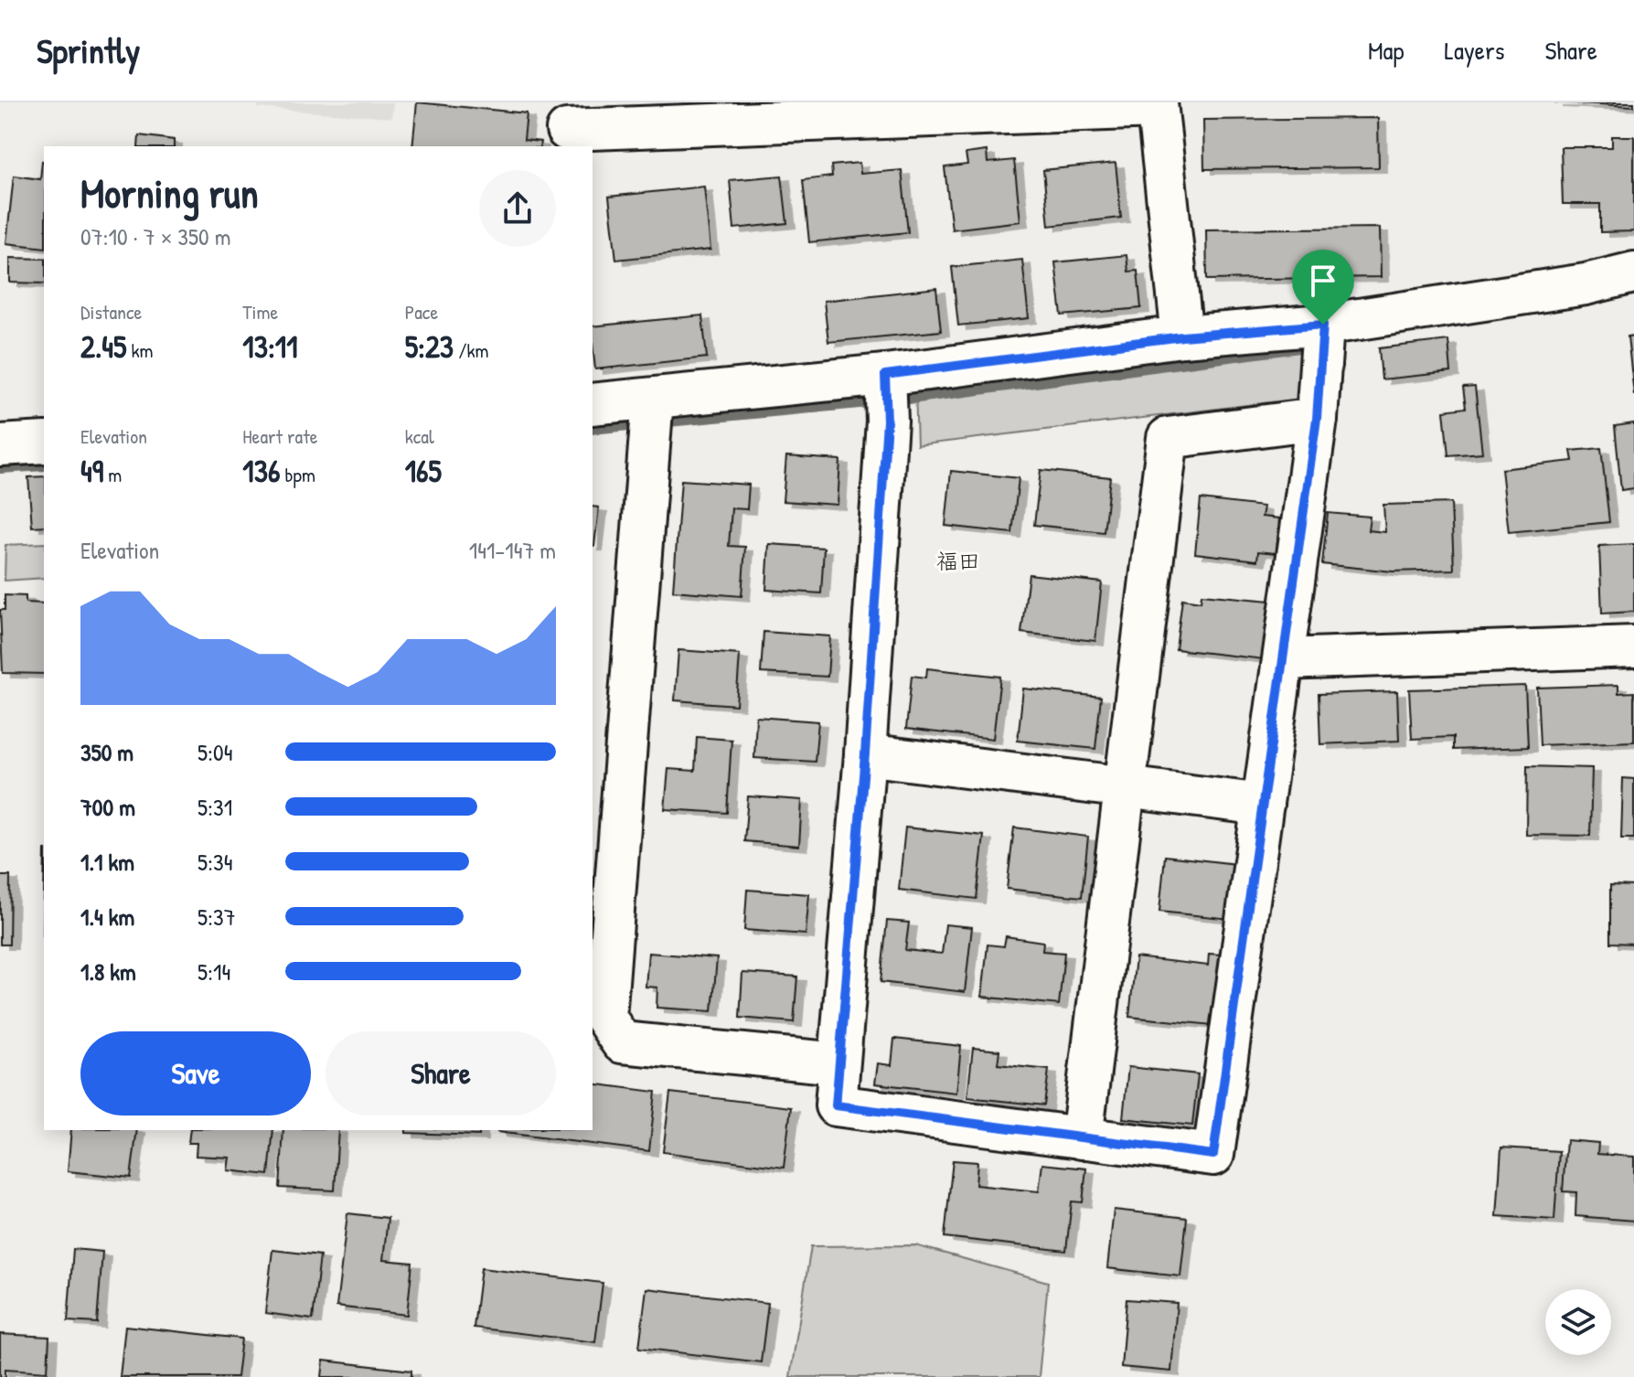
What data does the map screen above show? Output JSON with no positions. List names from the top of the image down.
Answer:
{
  "districts": ["福田"],
  "page": {
    "header": "Sprintly",
    "nav": ["Map", "Layers", "Share"],
    "heading": ["Morning run", "07:10 · 7 × 350 m"],
    "stats": [
      ["Distance", "2.45 km"],
      ["Time", "13:11"],
      ["Pace", "5:23 /km"],
      ["Elevation", "49 m"],
      ["Heart rate", "136 bpm"],
      ["kcal", "165"]
    ],
    "chart": ["Elevation", "141–147 m"],
    "list": [
      {
        "name": "350 m",
        "note": "5:04"
      },
      {
        "name": "700 m",
        "note": "5:31"
      },
      {
        "name": "1.1 km",
        "note": "5:34"
      },
      {
        "name": "1.4 km",
        "note": "5:37"
      },
      {
        "name": "1.8 km",
        "note": "5:14"
      }
    ],
    "buttons": ["Save", "Share"]
  }
}
